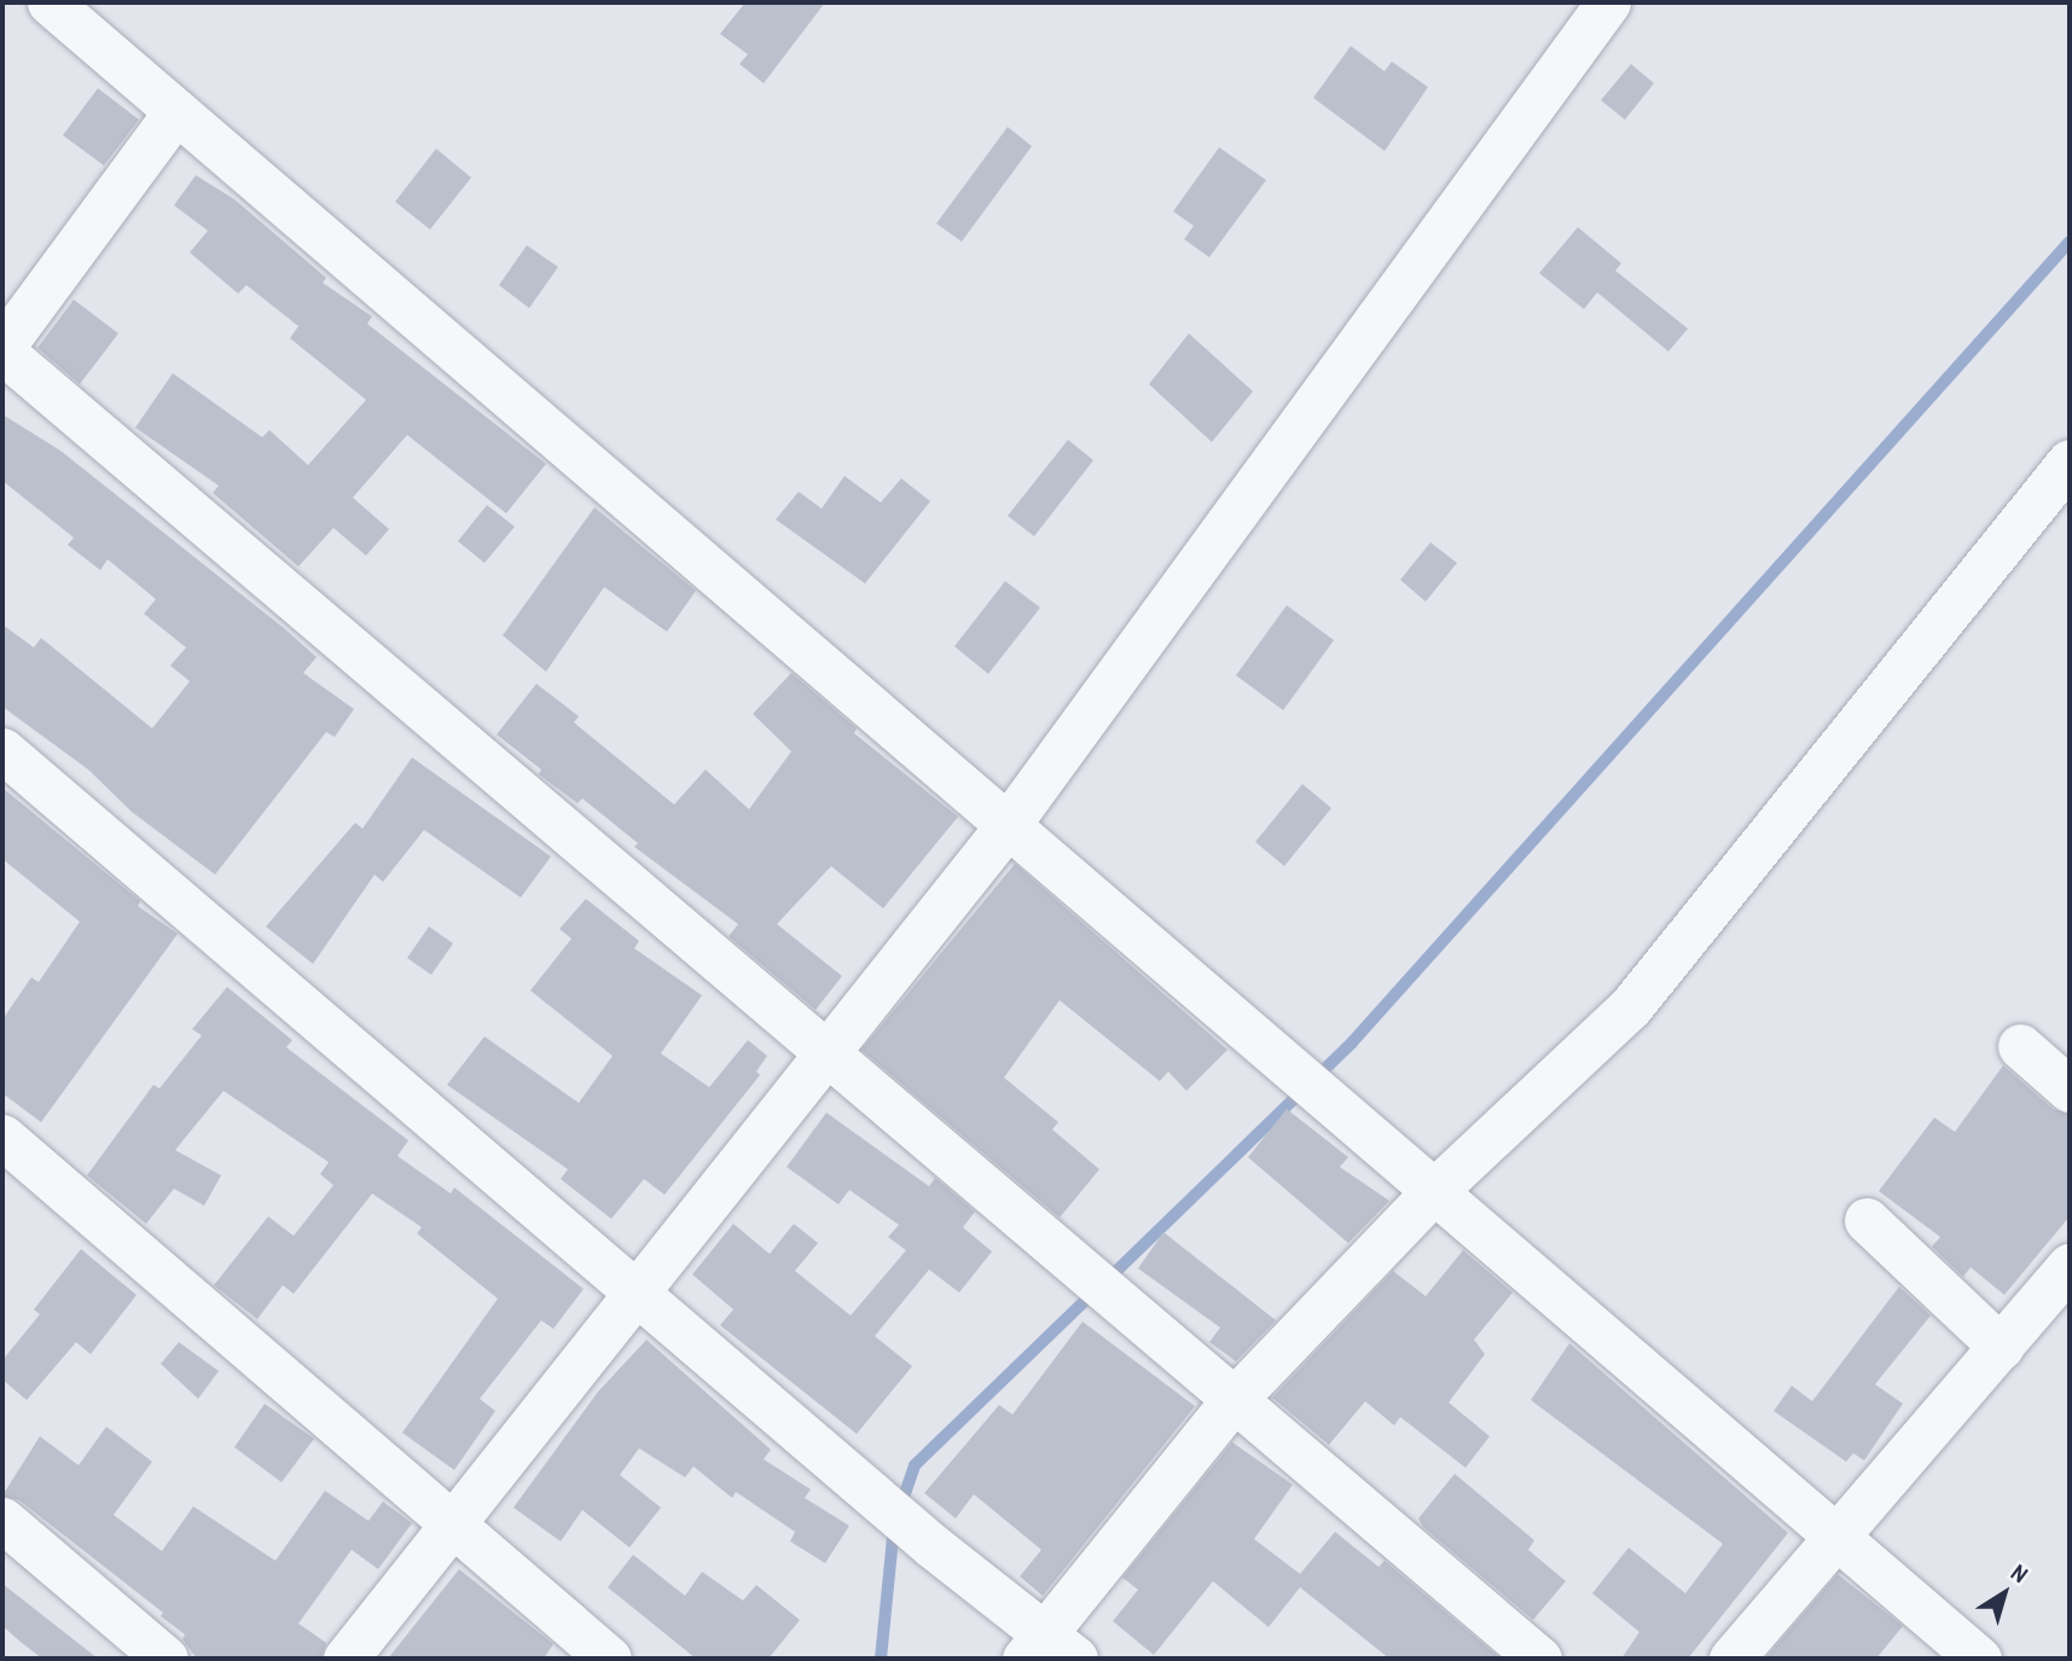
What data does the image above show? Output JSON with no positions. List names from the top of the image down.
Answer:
{
  "north": "top right"
}
